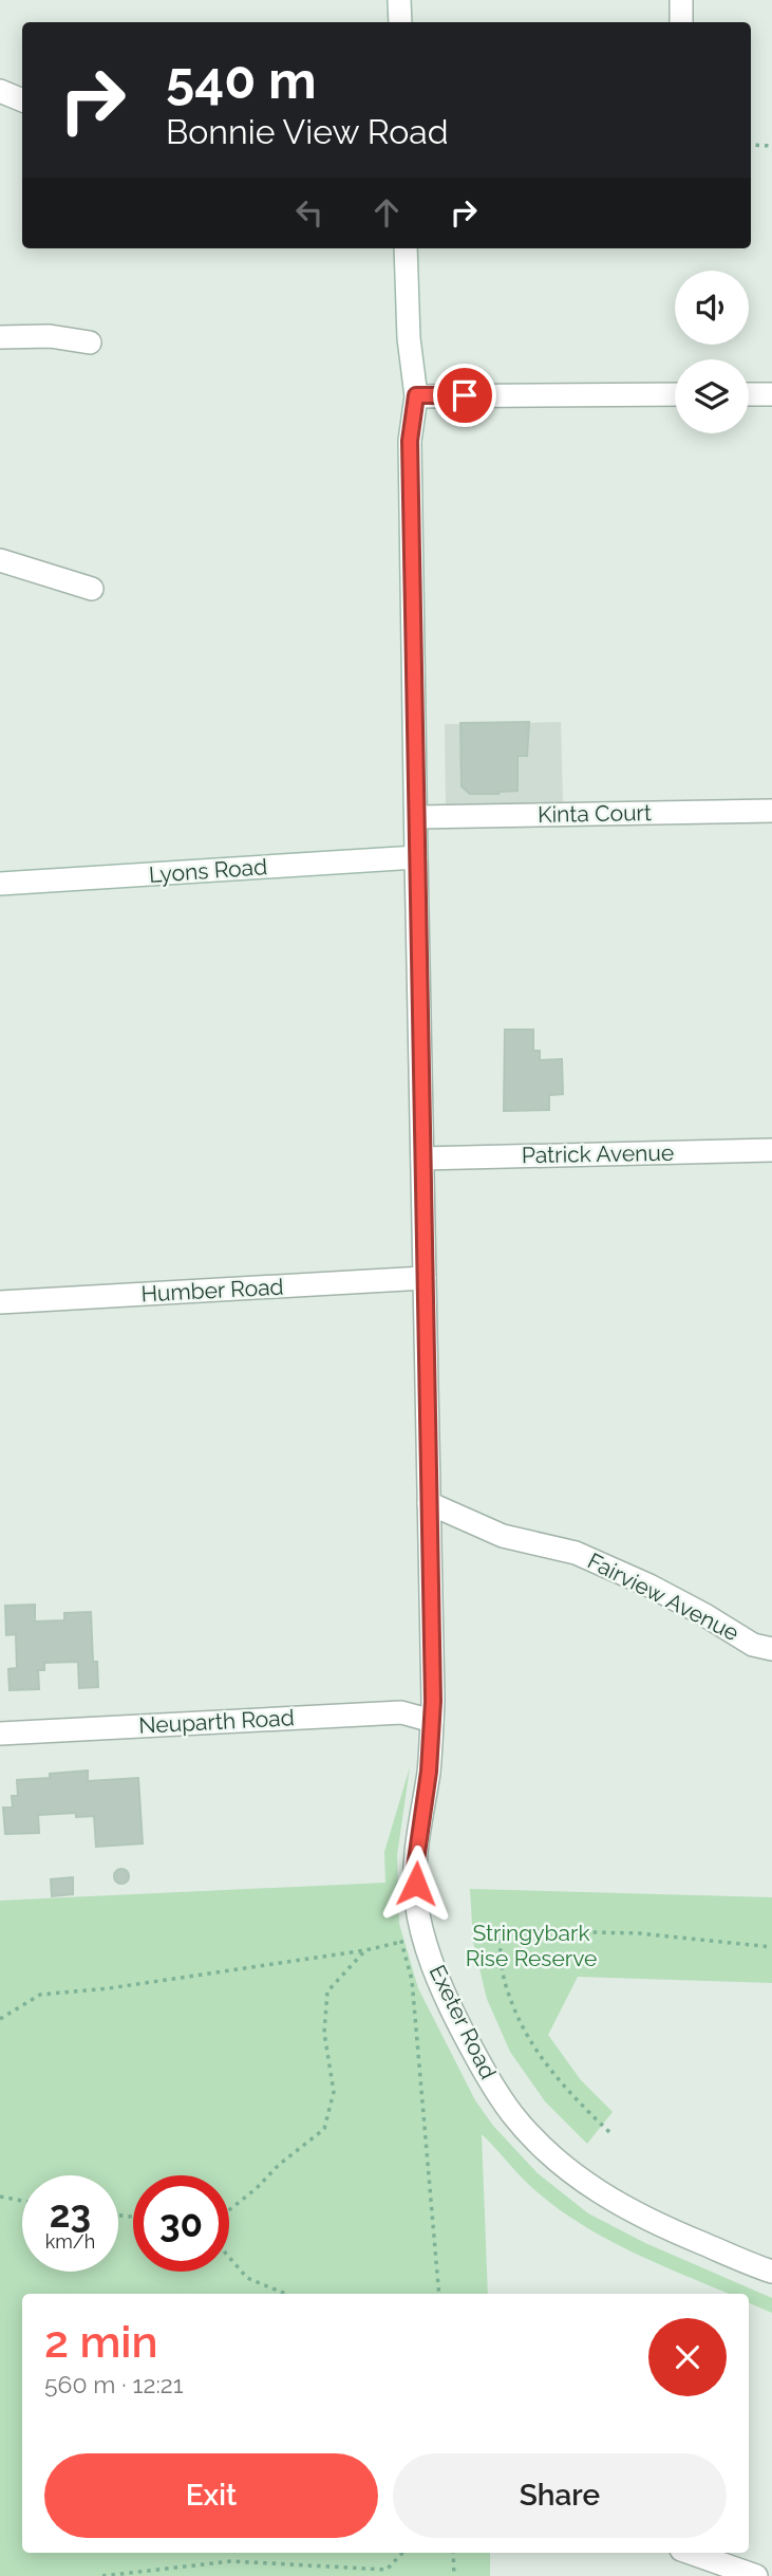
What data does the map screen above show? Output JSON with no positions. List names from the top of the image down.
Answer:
{
  "streets": {
    "street": [
      "Kinta Court",
      "Lyons Road",
      "Patrick Avenue",
      "Humber Road",
      "Fairview Avenue",
      "Neuparth Road",
      "Exeter Road"
    ]
  },
  "crossings": [
    ["Kinta Court", "Exeter Road"],
    ["Lyons Road", "Exeter Road"],
    ["Patrick Avenue", "Exeter Road"],
    ["Humber Road", "Exeter Road"],
    ["Fairview Avenue", "Exeter Road"],
    ["Neuparth Road", "Exeter Road"]
  ],
  "parks": ["Stringybark Rise Reserve"],
  "page": {
    "turn": ["540 m", "Bonnie View Road"],
    "speed": "23 km/h",
    "limit": "30",
    "heading": ["2 min", "560 m · 12:21"],
    "buttons": ["Exit", "Share"]
  }
}
